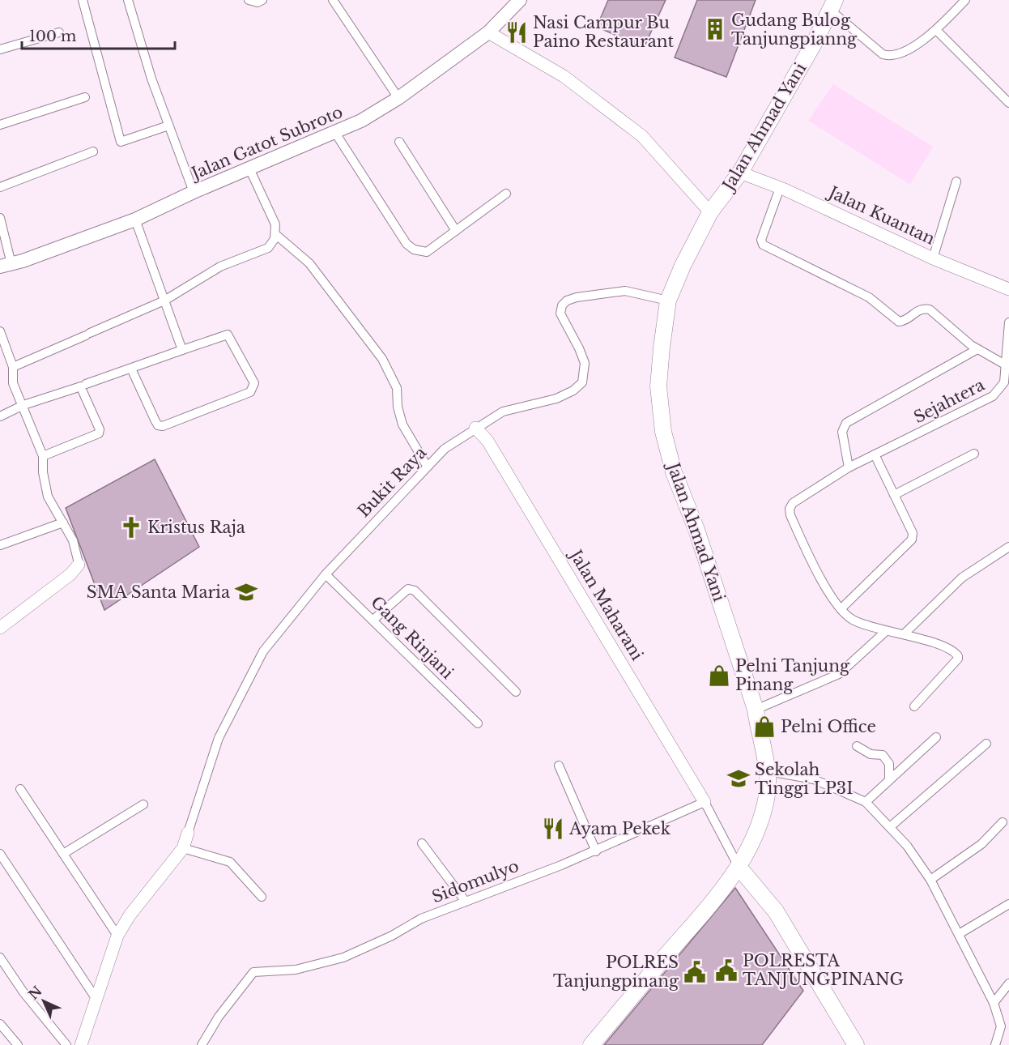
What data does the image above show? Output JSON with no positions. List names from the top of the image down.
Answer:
{
  "streets": {
    "highway": ["Jalan Ahmad Yani"],
    "main road": ["Jalan Gatot Subroto"],
    "street": [
      "Jalan Kuantan",
      "Sejahtera",
      "Bukit Raya",
      "Jalan Maharani",
      "Gang Rinjani",
      "Sidomulyo"
    ]
  },
  "crossings": [
    ["Jalan Ahmad Yani", "Jalan Kuantan"],
    ["Jalan Ahmad Yani", "Bukit Raya"],
    ["Bukit Raya", "Jalan Maharani"],
    ["Bukit Raya", "Gang Rinjani"],
    ["Jalan Maharani", "Sidomulyo"]
  ],
  "places": {
    "building": ["Gudang Bulog Tanjungpianng"],
    "restaurant": ["Nasi Campur Bu Paino Restaurant", "Ayam Pekek"],
    "church": ["Kristus Raja"],
    "school or university": ["SMA Santa Maria", "Sekolah Tinggi LP3I"],
    "shop": ["Pelni Tanjung Pinang", "Pelni Office"],
    "public building": ["POLRESTA TANJUNGPINANG", "POLRES Tanjungpinang"]
  },
  "scale_bar": "100 m",
  "north": "top left"
}
